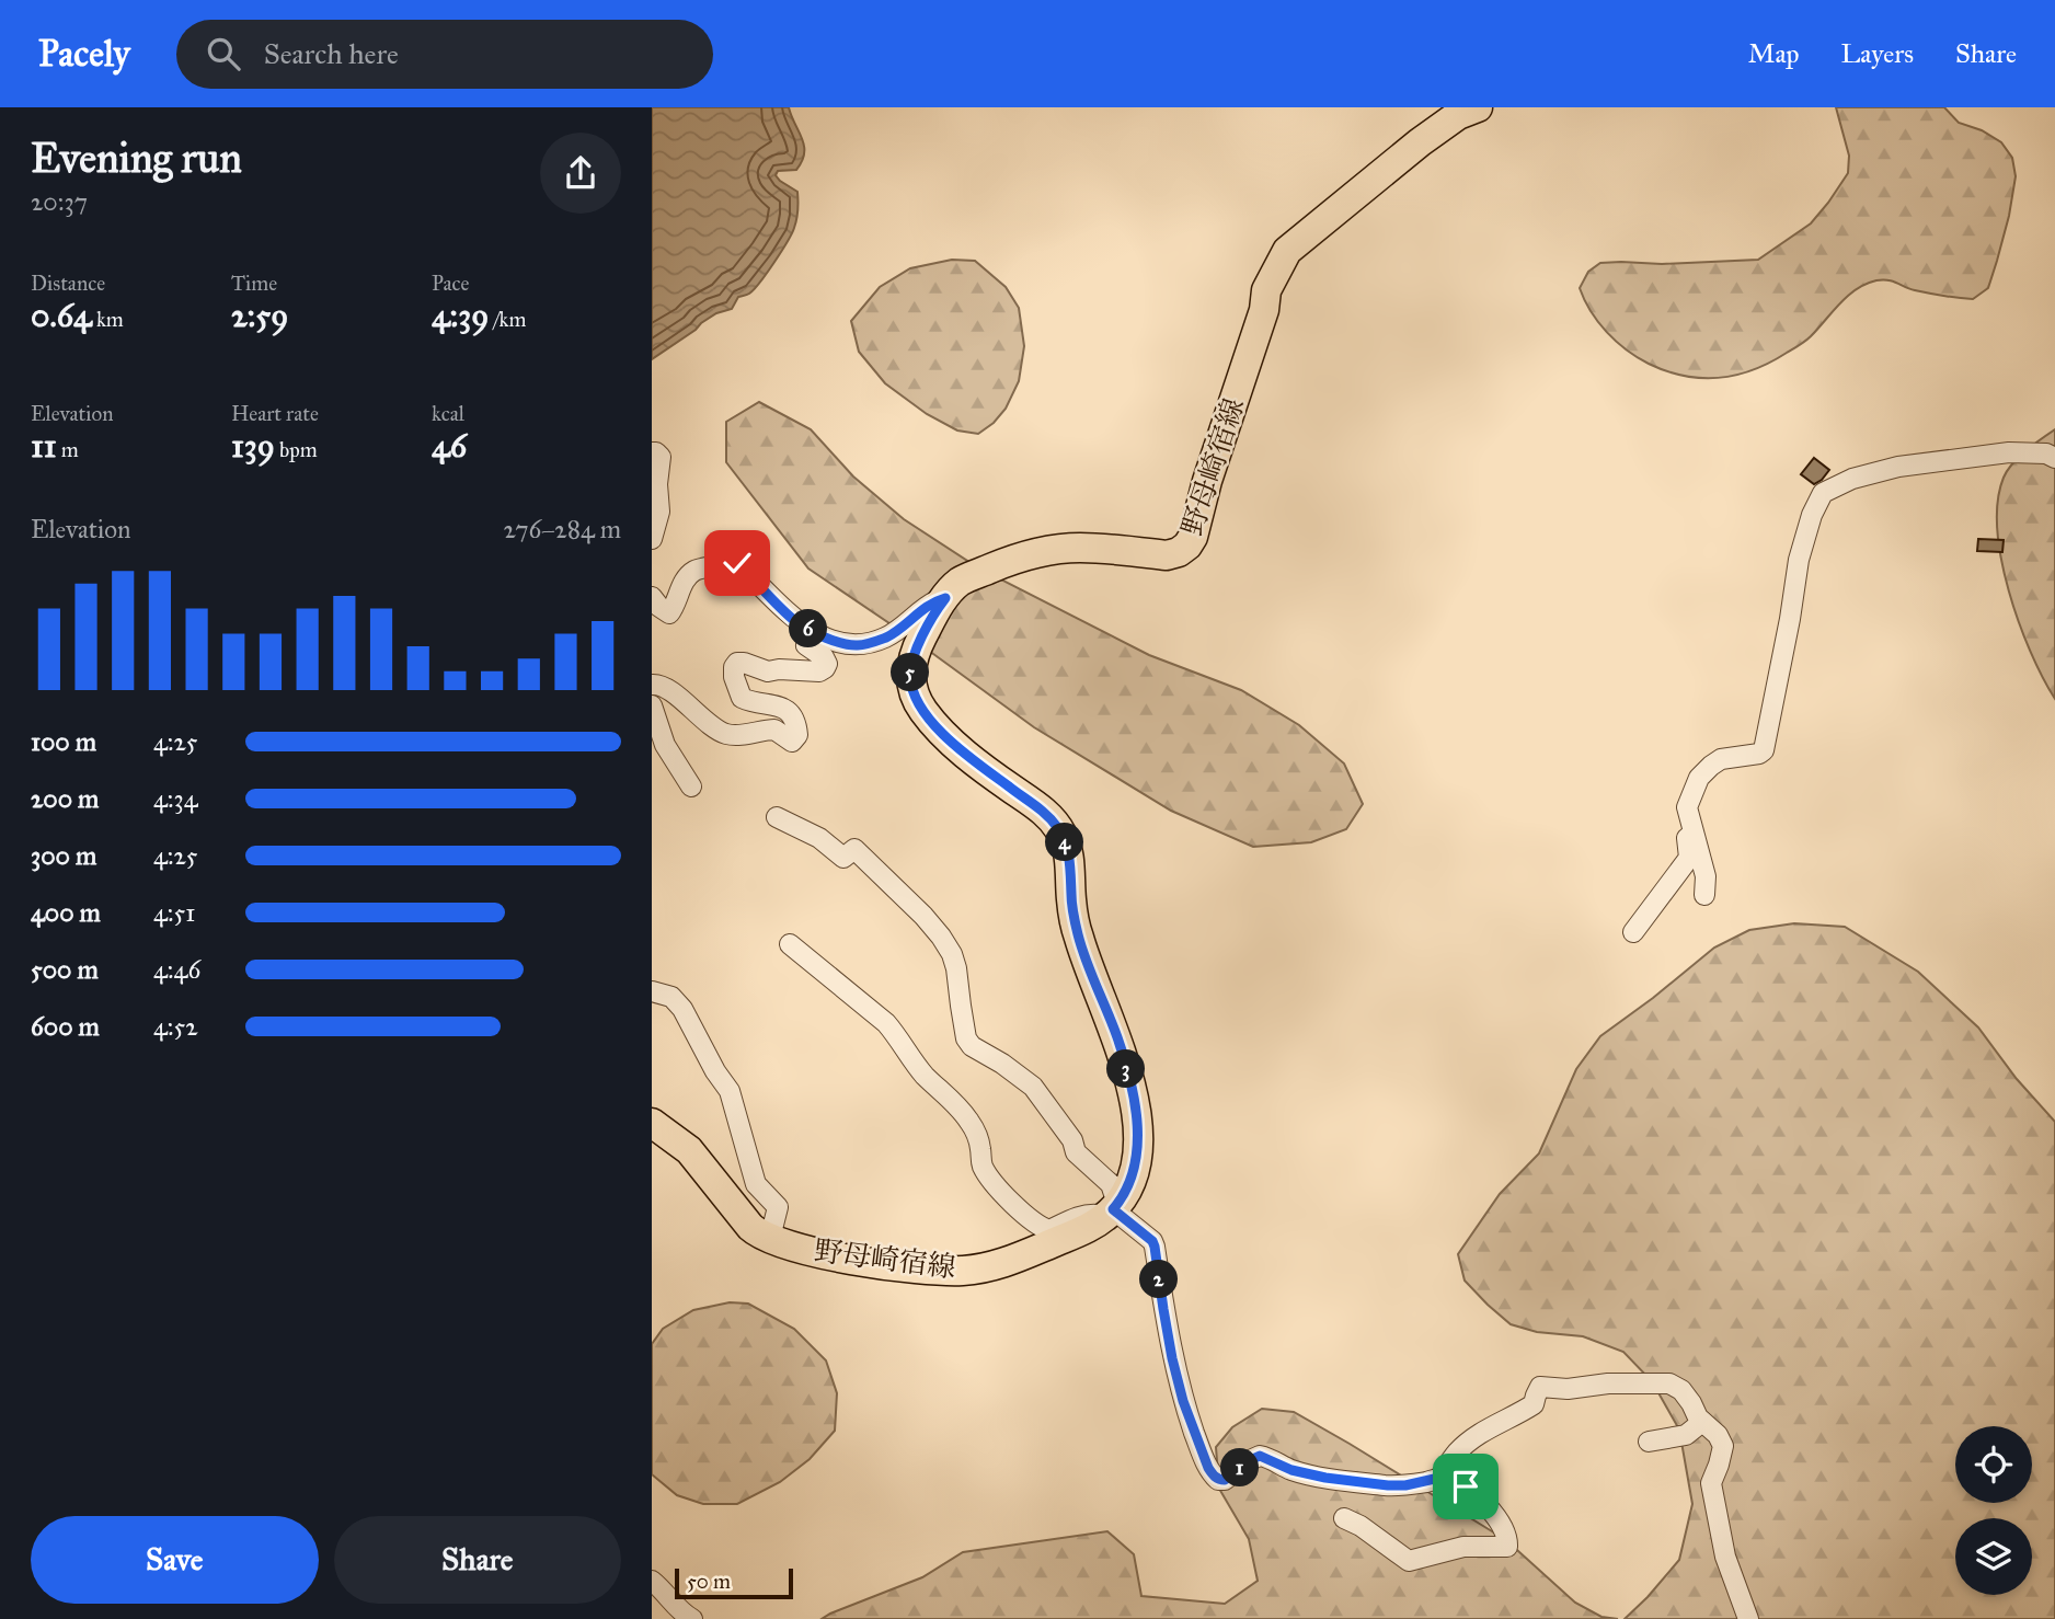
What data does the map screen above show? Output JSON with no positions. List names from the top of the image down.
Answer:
{
  "streets": {
    "main road": ["野母崎宿線"]
  },
  "scale_bar": "50 m",
  "page": {
    "header": "Pacely",
    "search": "Search here",
    "nav": ["Map", "Layers", "Share"],
    "heading": ["Evening run", "20:37"],
    "stats": [
      ["Distance", "0.64 km"],
      ["Time", "2:59"],
      ["Pace", "4:39 /km"],
      ["Elevation", "11 m"],
      ["Heart rate", "139 bpm"],
      ["kcal", "46"]
    ],
    "chart": ["Elevation", "276–284 m"],
    "pins": [
      "6",
      "5",
      "4",
      "3",
      "2",
      "1"
    ],
    "list": [
      {
        "name": "100 m",
        "note": "4:25"
      },
      {
        "name": "200 m",
        "note": "4:34"
      },
      {
        "name": "300 m",
        "note": "4:25"
      },
      {
        "name": "400 m",
        "note": "4:51"
      },
      {
        "name": "500 m",
        "note": "4:46"
      },
      {
        "name": "600 m",
        "note": "4:52"
      }
    ],
    "buttons": ["Save", "Share"],
    "scale": "50 m"
  }
}
